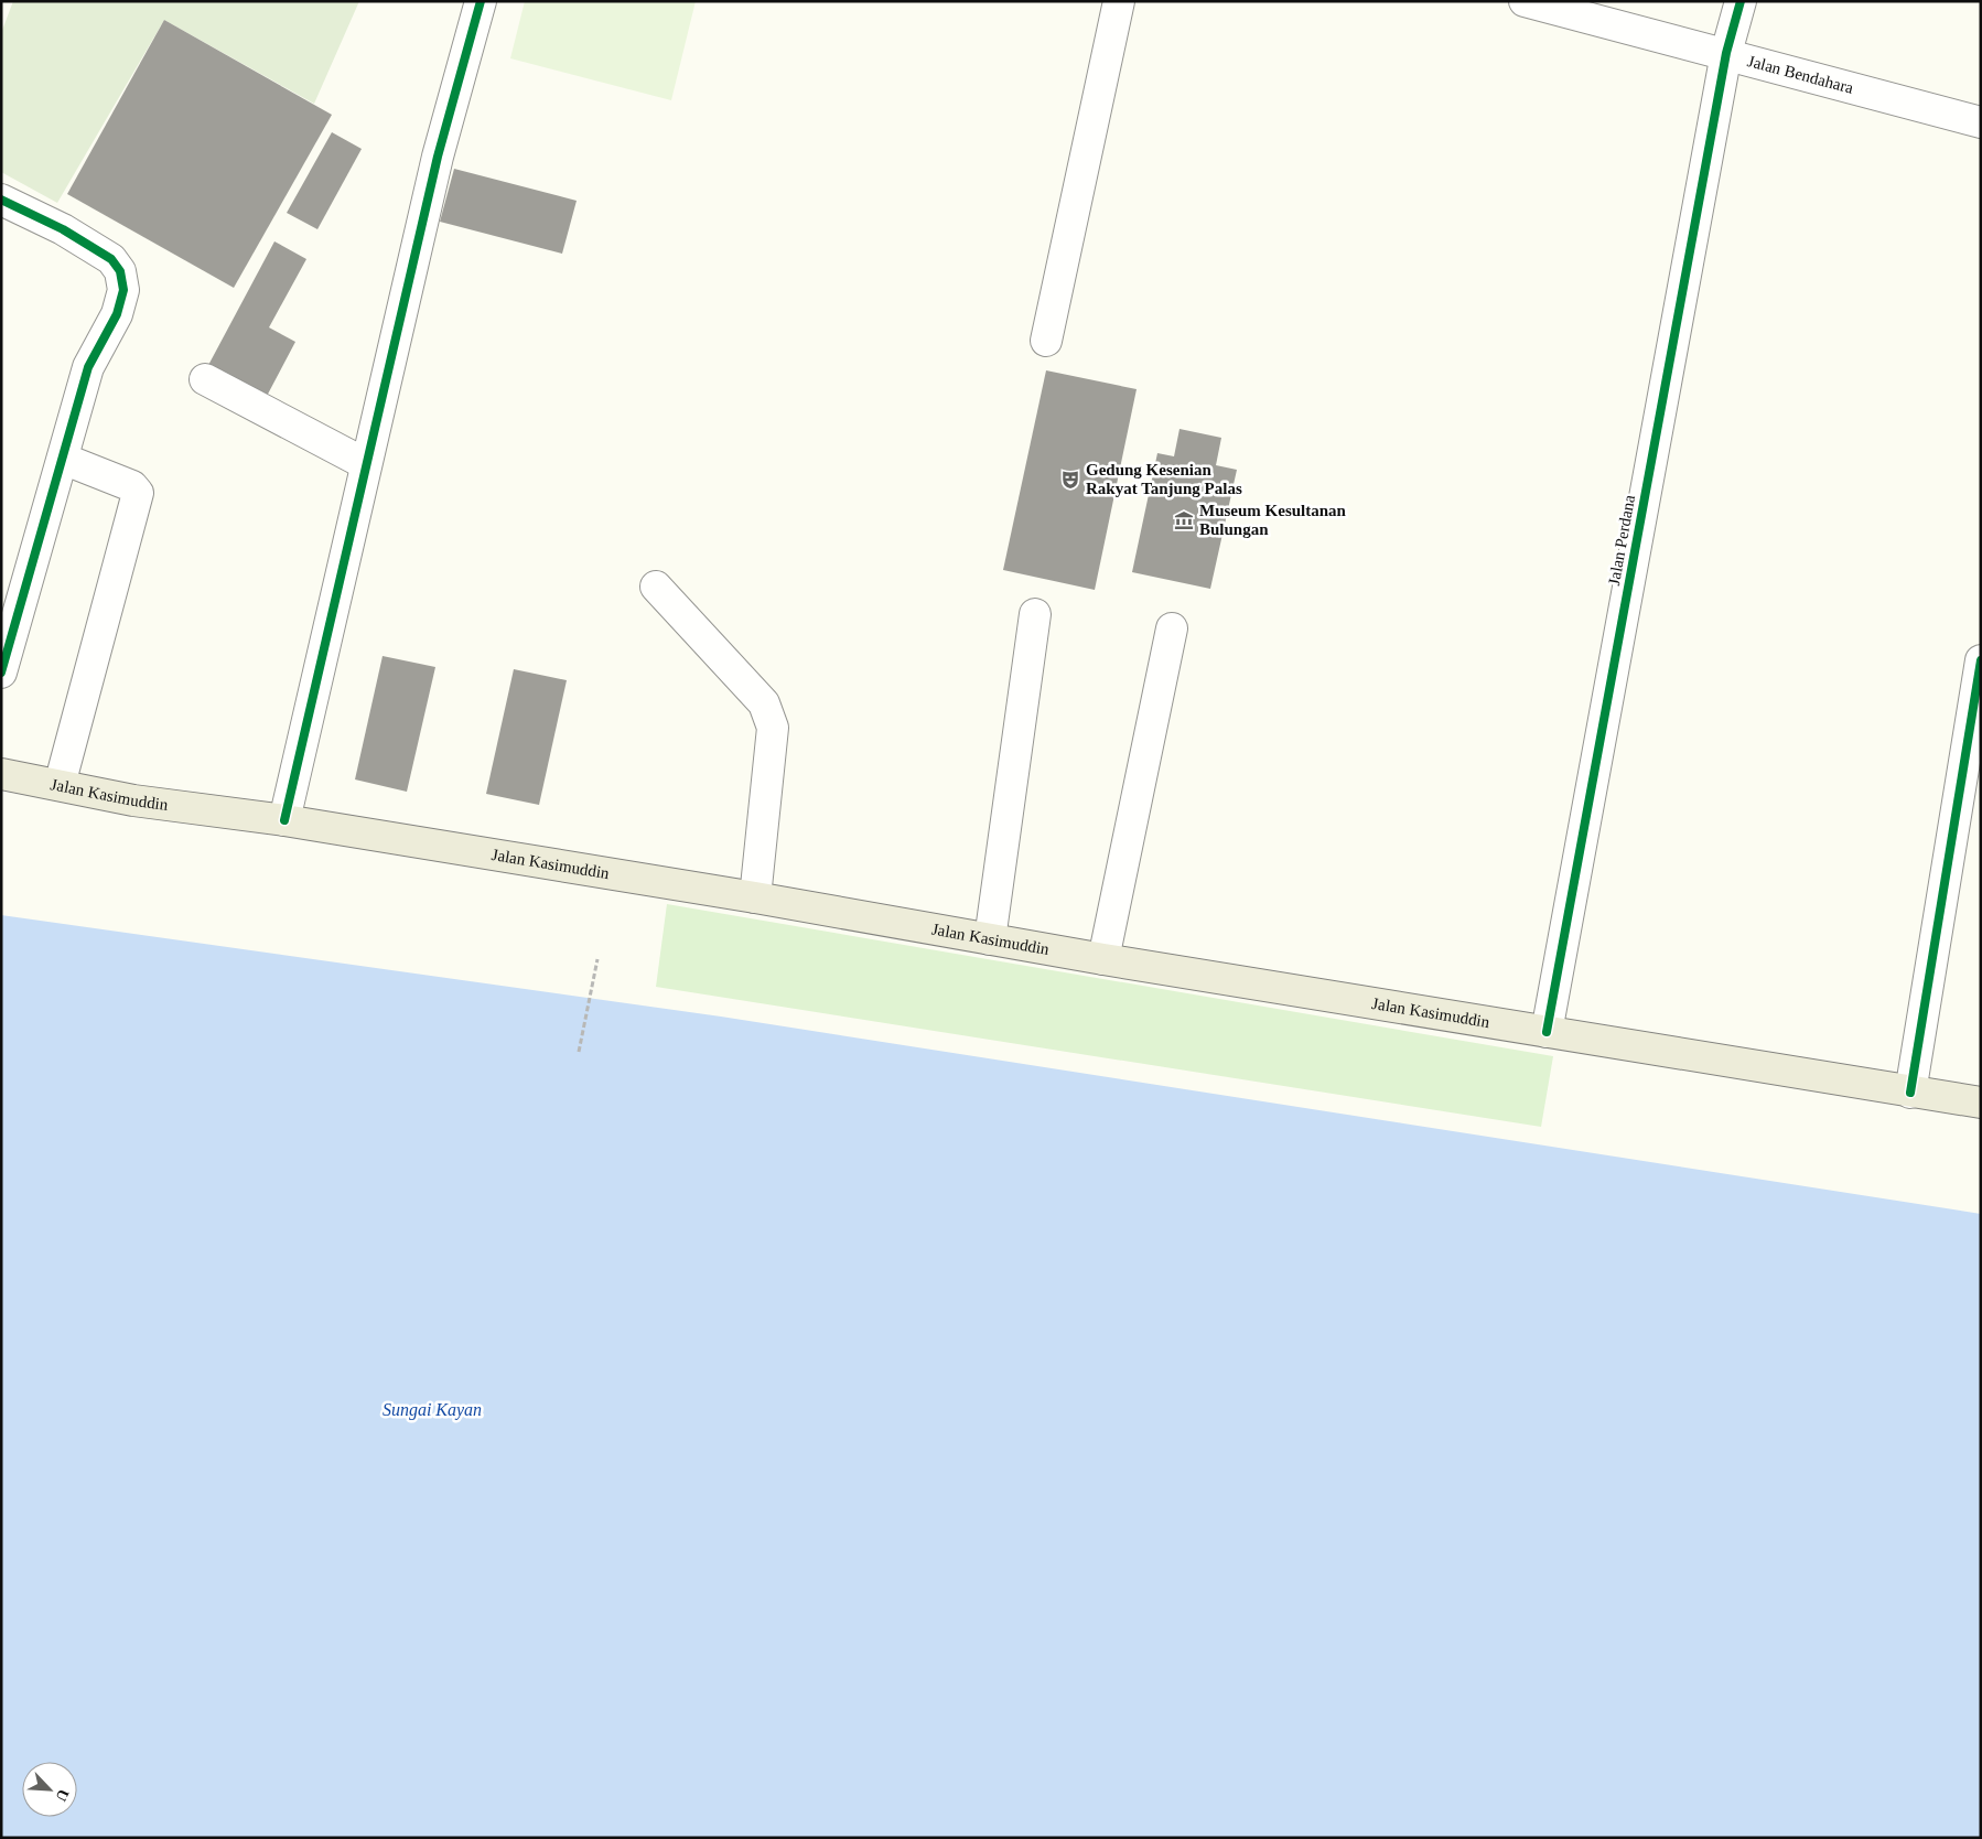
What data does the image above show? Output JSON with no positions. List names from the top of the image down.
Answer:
{
  "streets": {
    "main road": ["Jalan Kasimuddin"],
    "street": ["Jalan Bendahara", "Jalan Perdana"]
  },
  "crossings": [
    ["Jalan Bendahara", "Jalan Perdana"],
    ["Jalan Perdana", "Jalan Kasimuddin"]
  ],
  "water": ["Sungai Kayan"],
  "places": {
    "theatre": ["Gedung Kesenian Rakyat Tanjung Palas"],
    "museum": ["Museum Kesultanan Bulungan"]
  },
  "north": "bottom right"
}
